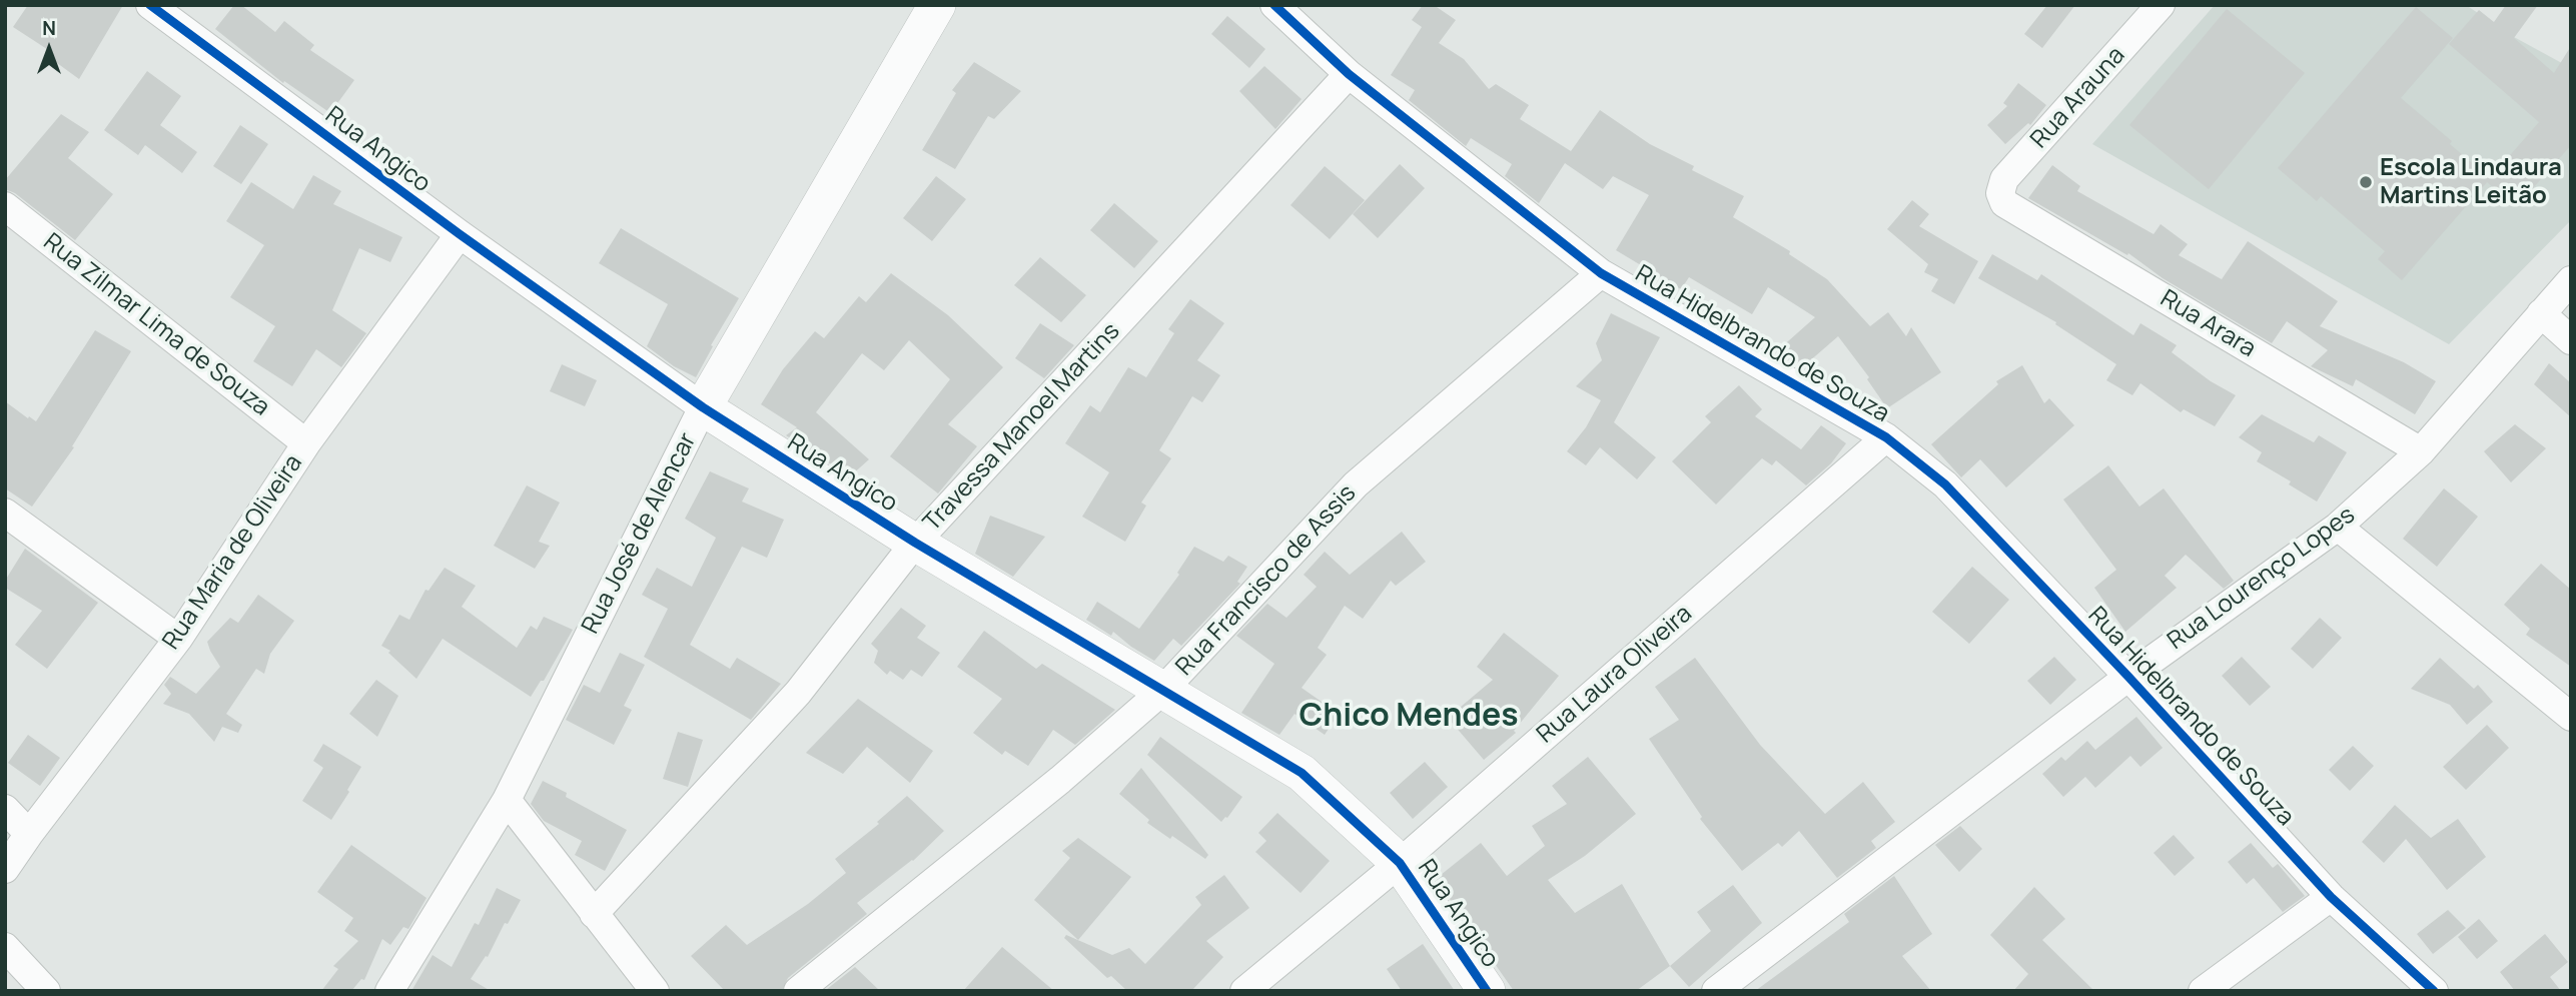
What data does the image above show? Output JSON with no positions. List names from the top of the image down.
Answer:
{
  "streets": {
    "street": [
      "Rua Arauna",
      "Rua Angico",
      "Rua Arara",
      "Rua Zilmar Lima de Souza",
      "Rua Hidelbrando de Souza",
      "Travessa Manoel Martins",
      "Rua José de Alencar",
      "Rua Maria de Oliveira",
      "Rua Lourenço Lopes",
      "Rua Francisco de Assis",
      "Rua Laura Oliveira"
    ]
  },
  "crossings": [
    ["Rua Arauna", "Rua Arara"],
    ["Rua Angico", "Travessa Manoel Martins"],
    ["Rua Angico", "Rua José de Alencar"],
    ["Rua Angico", "Rua Maria de Oliveira"],
    ["Rua Angico", "Rua Francisco de Assis"],
    ["Rua Angico", "Rua Laura Oliveira"],
    ["Rua Arara", "Rua Lourenço Lopes"],
    ["Rua Zilmar Lima de Souza", "Rua Maria de Oliveira"],
    ["Rua Hidelbrando de Souza", "Travessa Manoel Martins"],
    ["Rua Hidelbrando de Souza", "Rua Lourenço Lopes"],
    ["Rua Hidelbrando de Souza", "Rua Francisco de Assis"],
    ["Rua Hidelbrando de Souza", "Rua Laura Oliveira"]
  ],
  "districts": ["Chico Mendes"],
  "places": ["Escola Lindaura Martins Leitão"],
  "north": "top"
}
